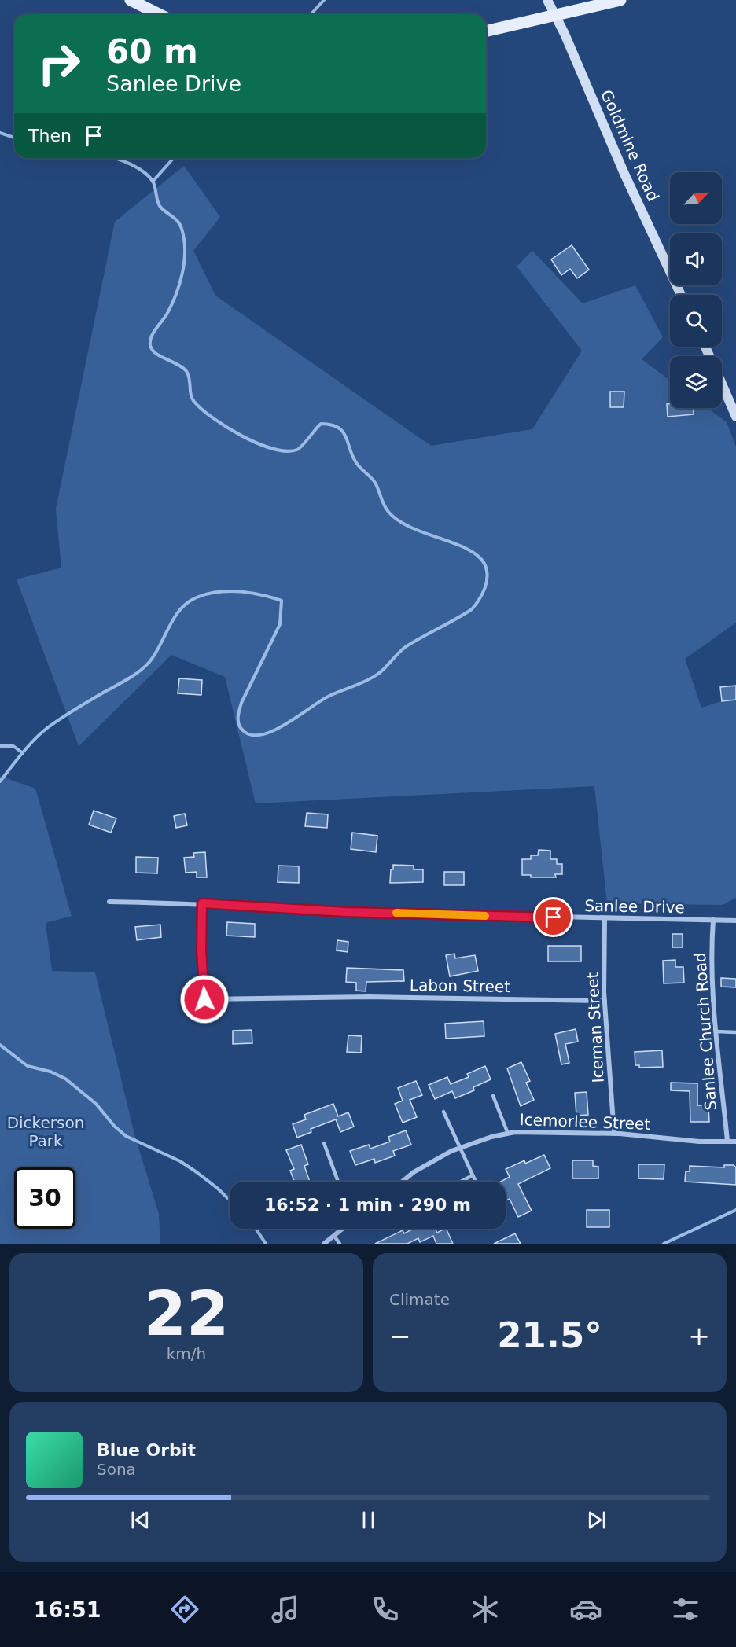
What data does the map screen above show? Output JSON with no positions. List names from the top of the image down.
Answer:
{
  "streets": {
    "main road": ["Goldmine Road"],
    "street": [
      "Sanlee Drive",
      "Labon Street",
      "Iceman Street",
      "Sanlee Church Road",
      "Icemorlee Street"
    ]
  },
  "crossings": [
    ["Sanlee Drive", "Labon Street"],
    ["Sanlee Drive", "Iceman Street"],
    ["Sanlee Drive", "Sanlee Church Road"],
    ["Labon Street", "Iceman Street"],
    ["Iceman Street", "Icemorlee Street"],
    ["Sanlee Church Road", "Icemorlee Street"]
  ],
  "parks": ["Dickerson Park"],
  "north": "top right",
  "page": {
    "turn": ["60 m", "Sanlee Drive"],
    "then": "Then",
    "limit": "30",
    "trip": "16:52 · 1 min · 290 m",
    "tile": [
      ["22", "km/h"],
      "Climate"
    ],
    "heat": ["−", "21.5°", "+"],
    "song": ["Blue Orbit", "Sona"],
    "tabs": "16:51"
  }
}
